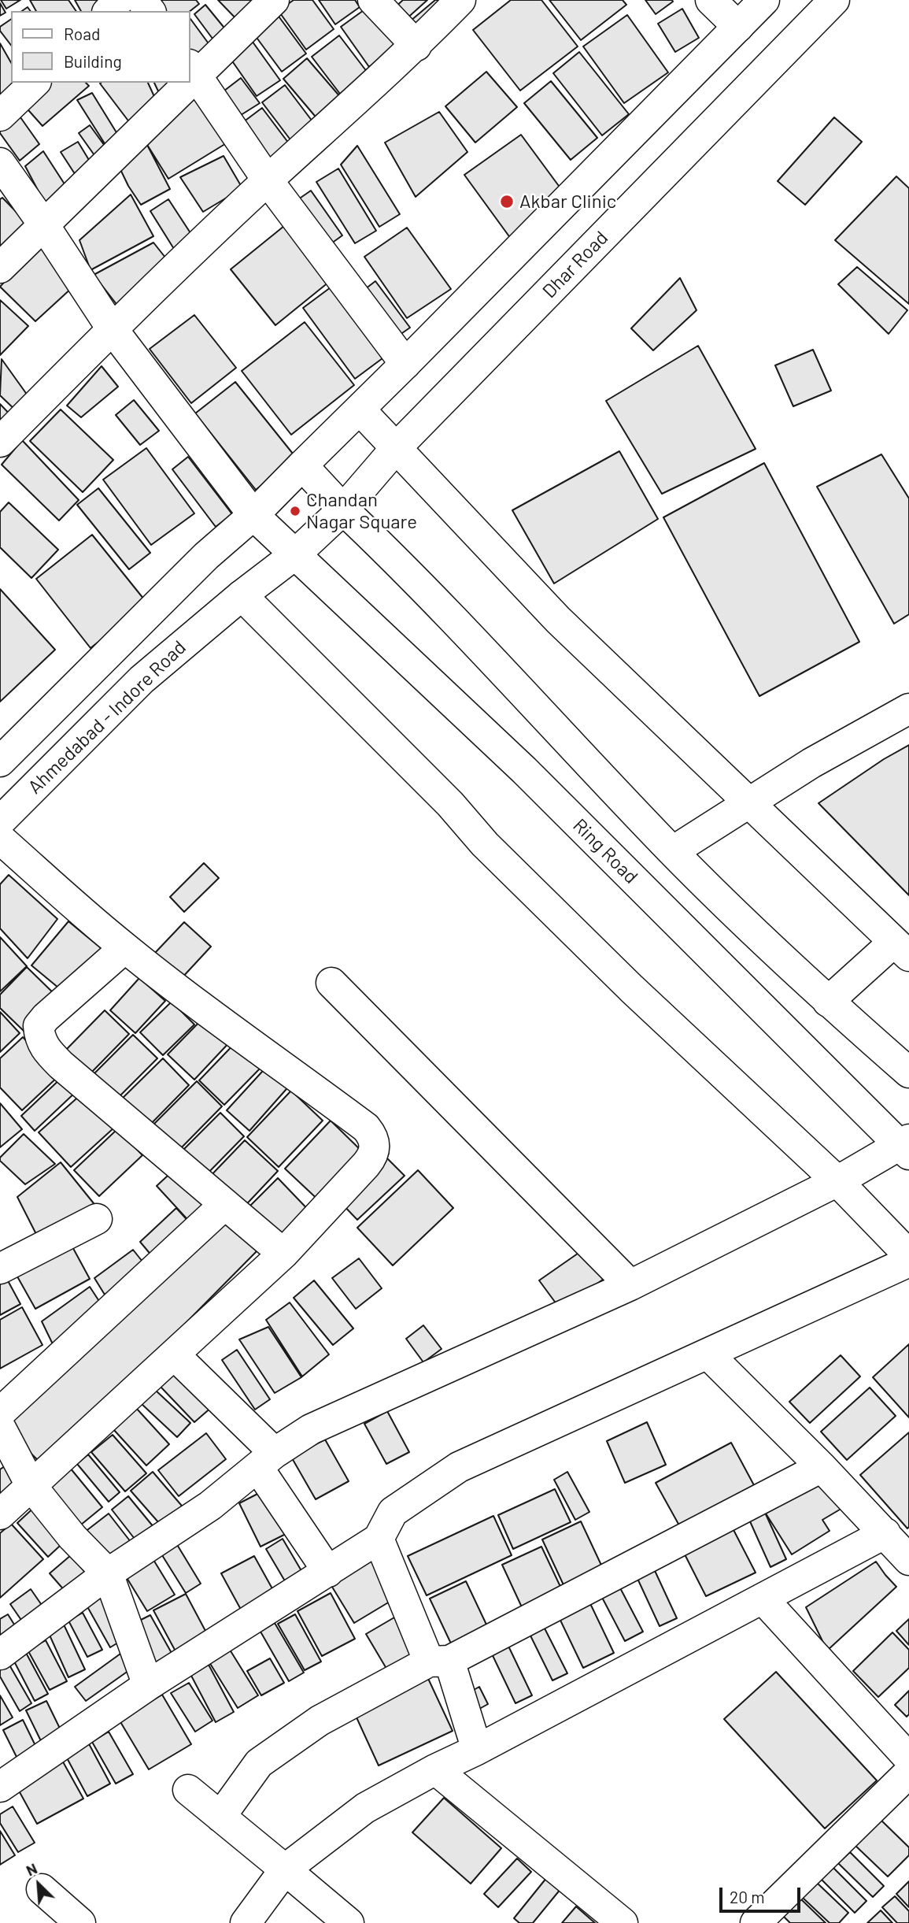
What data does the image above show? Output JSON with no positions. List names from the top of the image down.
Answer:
{
  "streets": {
    "main road": ["Dhar Road", "Ahmedabad - Indore Road", "Ring Road"]
  },
  "crossings": [
    ["Dhar Road", "Ahmedabad - Indore Road"],
    ["Dhar Road", "Ring Road"],
    ["Ahmedabad - Indore Road", "Ring Road"]
  ],
  "places": ["Akbar Clinic", "Chandan Nagar Square"],
  "legend": ["Road", "Building"],
  "scale_bar": "20 m",
  "north": "top left"
}
